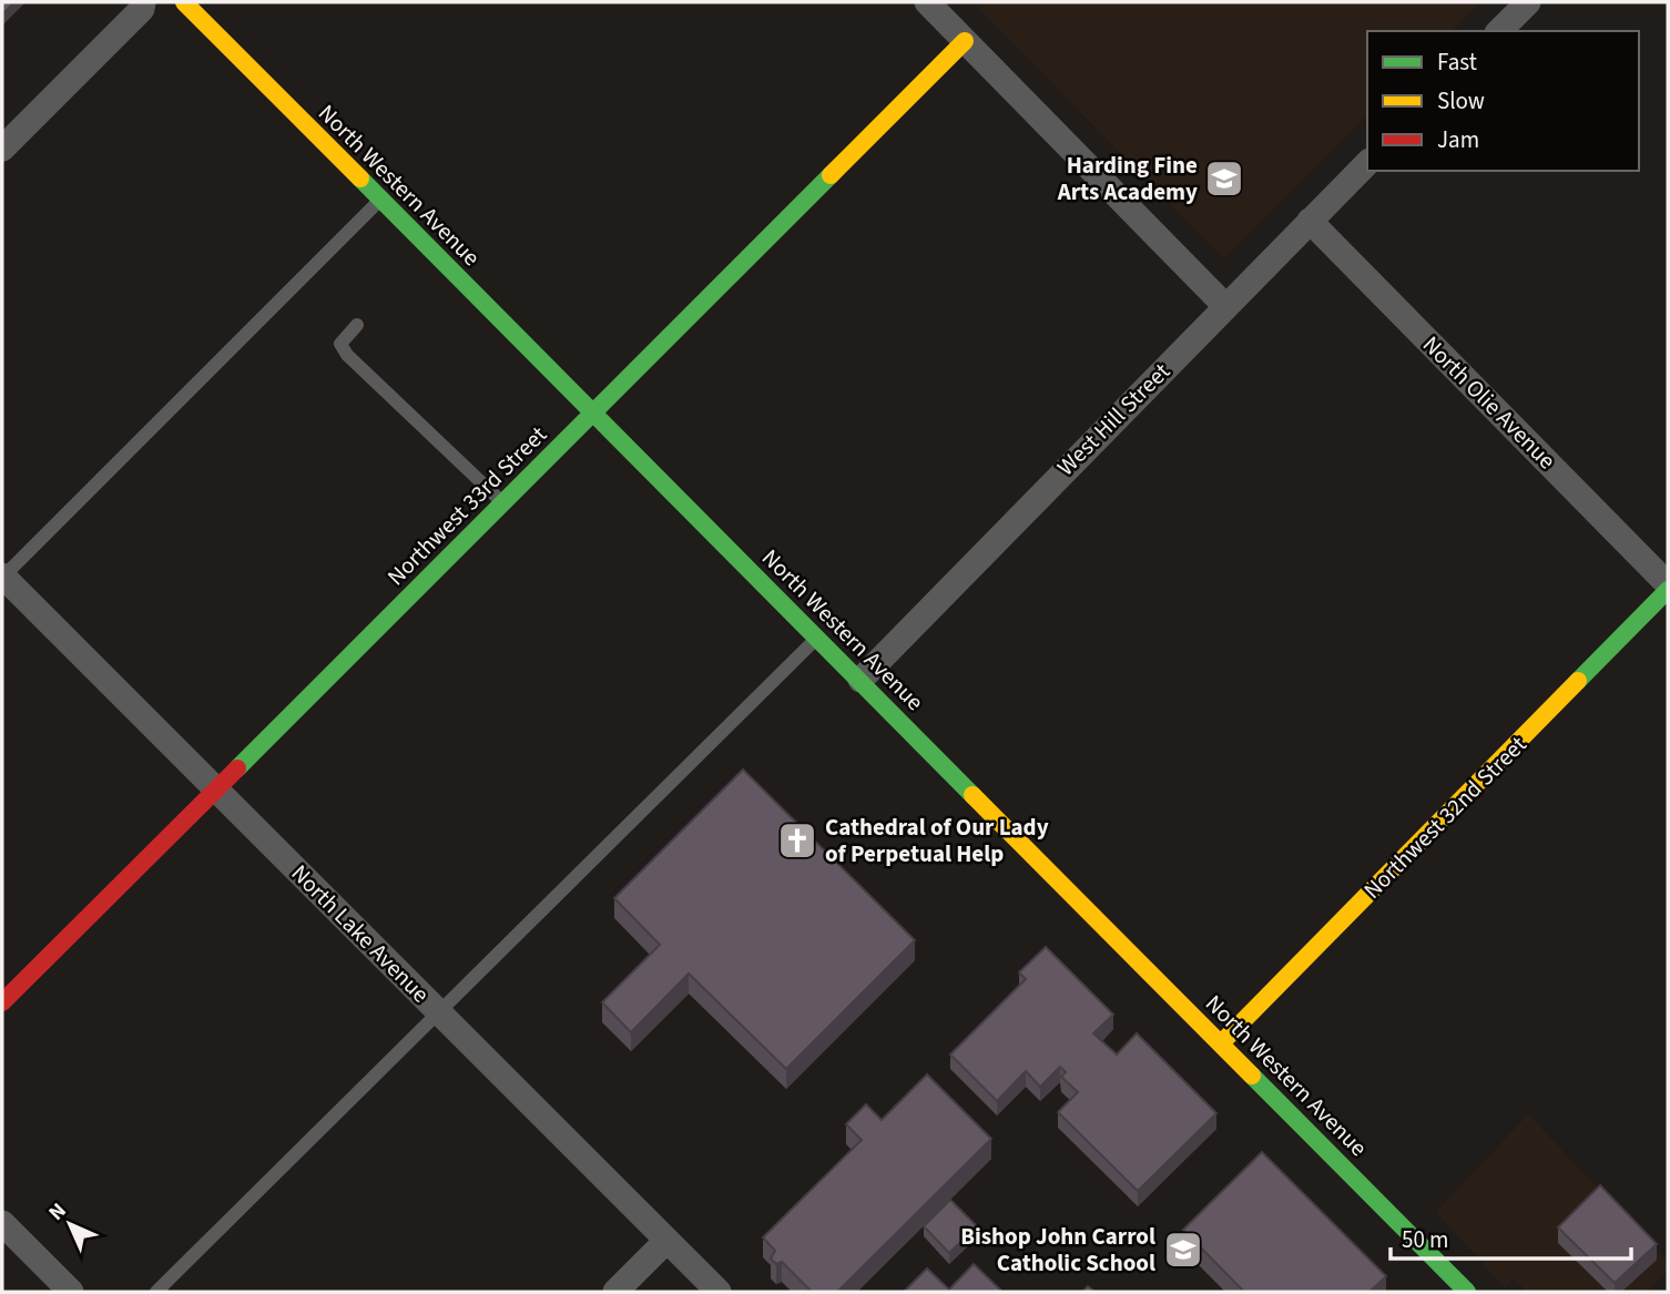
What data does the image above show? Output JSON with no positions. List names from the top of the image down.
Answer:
{
  "streets": {
    "street": [
      "North Western Avenue",
      "North Olie Avenue",
      "West Hill Street",
      "Northwest 33rd Street",
      "Northwest 32nd Street",
      "North Lake Avenue"
    ]
  },
  "crossings": [
    ["North Western Avenue", "West Hill Street"],
    ["North Western Avenue", "Northwest 33rd Street"],
    ["North Western Avenue", "Northwest 32nd Street"],
    ["North Olie Avenue", "West Hill Street"],
    ["North Olie Avenue", "Northwest 32nd Street"],
    ["Northwest 33rd Street", "North Lake Avenue"]
  ],
  "places": {
    "school or university": ["Harding Fine Arts Academy", "Bishop John Carrol Catholic School"],
    "church": ["Cathedral of Our Lady of Perpetual Help"]
  },
  "legend": ["Fast", "Slow", "Jam"],
  "scale_bar": "50 m",
  "north": "top left"
}
